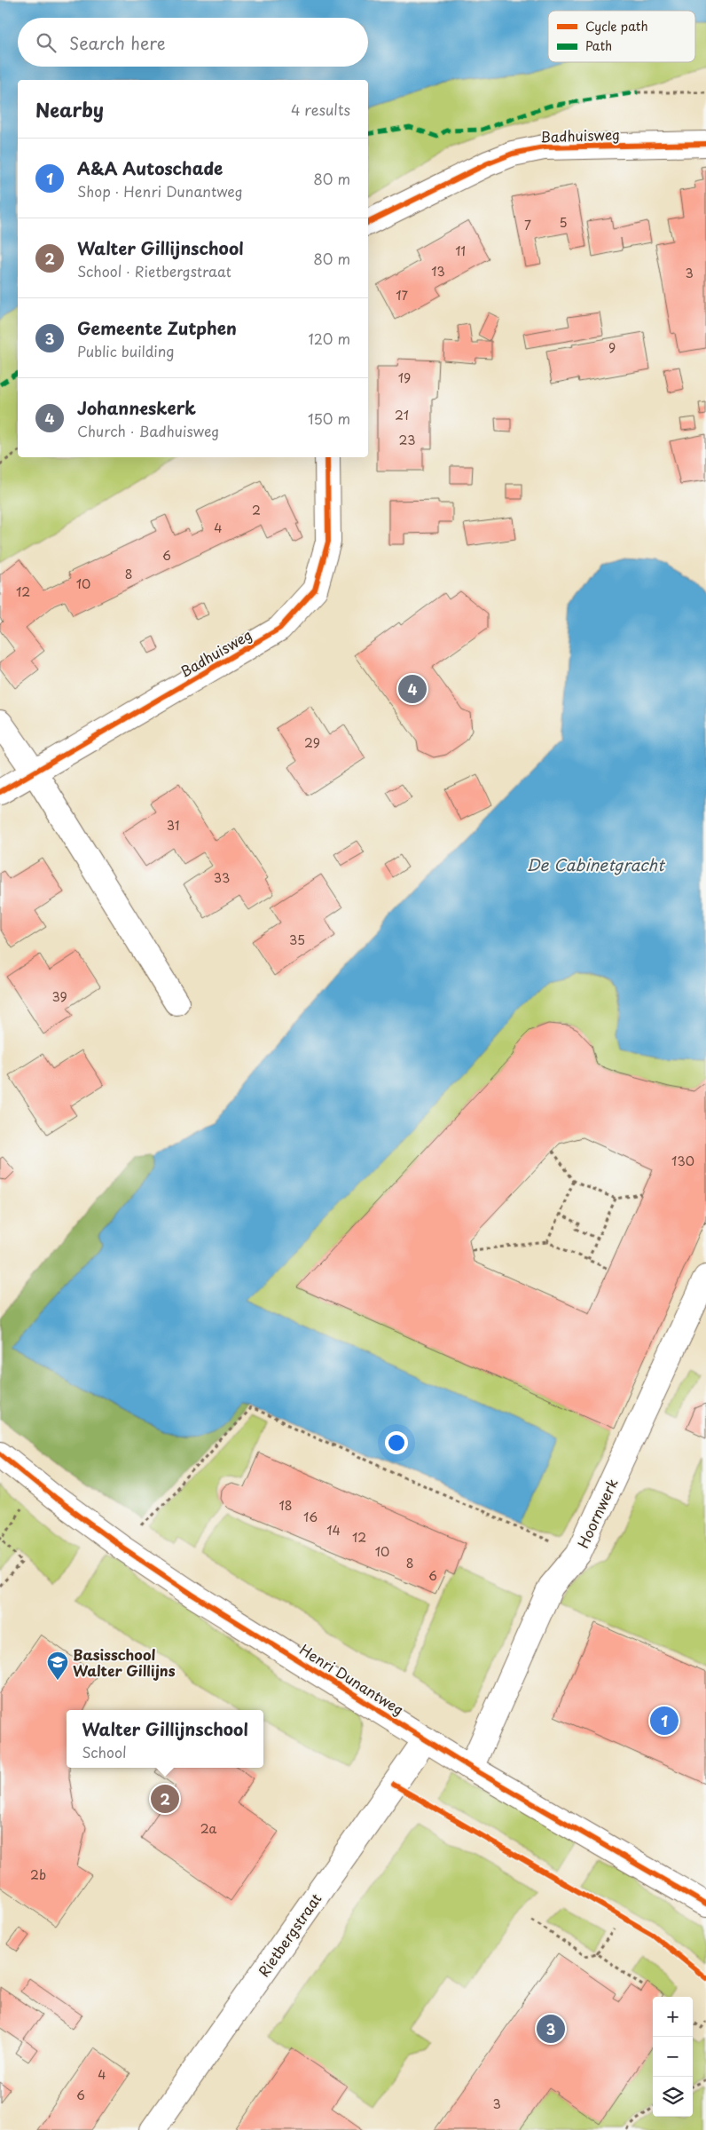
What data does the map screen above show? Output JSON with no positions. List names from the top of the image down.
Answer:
{
  "streets": {
    "street": [
      "Badhuisweg",
      "Hoornwerk",
      "Henri Dunantweg",
      "Rietbergstraat"
    ]
  },
  "crossings": [
    ["Hoornwerk", "Henri Dunantweg"],
    ["Henri Dunantweg", "Rietbergstraat"]
  ],
  "water": ["De Cabinetgracht"],
  "places": {
    "school or university": ["Basisschool Walter Gillijns"]
  },
  "house_numbers": [
    "5",
    "7",
    "11",
    "13",
    "3",
    "17",
    "9",
    "19",
    "21",
    "23",
    "2",
    "4",
    "6",
    "8",
    "10",
    "12",
    "29",
    "31",
    "33",
    "35",
    "39",
    "130",
    "18",
    "16",
    "14",
    "12",
    "10",
    "8",
    "6",
    "2a",
    "2b",
    "4",
    "6",
    "3"
  ],
  "legend": ["Cycle path", "Path"],
  "page": {
    "search": "Search here",
    "heading": ["Nearby", "4 results"],
    "list": [
      {
        "mark": "1",
        "name": "A&A Autoschade",
        "note": "Shop · Henri Dunantweg",
        "value": "80 m"
      },
      {
        "mark": "2",
        "name": "Walter Gillijnschool",
        "note": "School · Rietbergstraat",
        "value": "80 m"
      },
      {
        "mark": "3",
        "name": "Gemeente Zutphen",
        "note": "Public building",
        "value": "120 m"
      },
      {
        "mark": "4",
        "name": "Johanneskerk",
        "note": "Church · Badhuisweg",
        "value": "150 m"
      }
    ],
    "pins": [
      "4",
      "1",
      "2",
      "3"
    ],
    "popup": ["Walter Gillijnschool", "School"],
    "map_buttons": ["+", "−"]
  }
}
